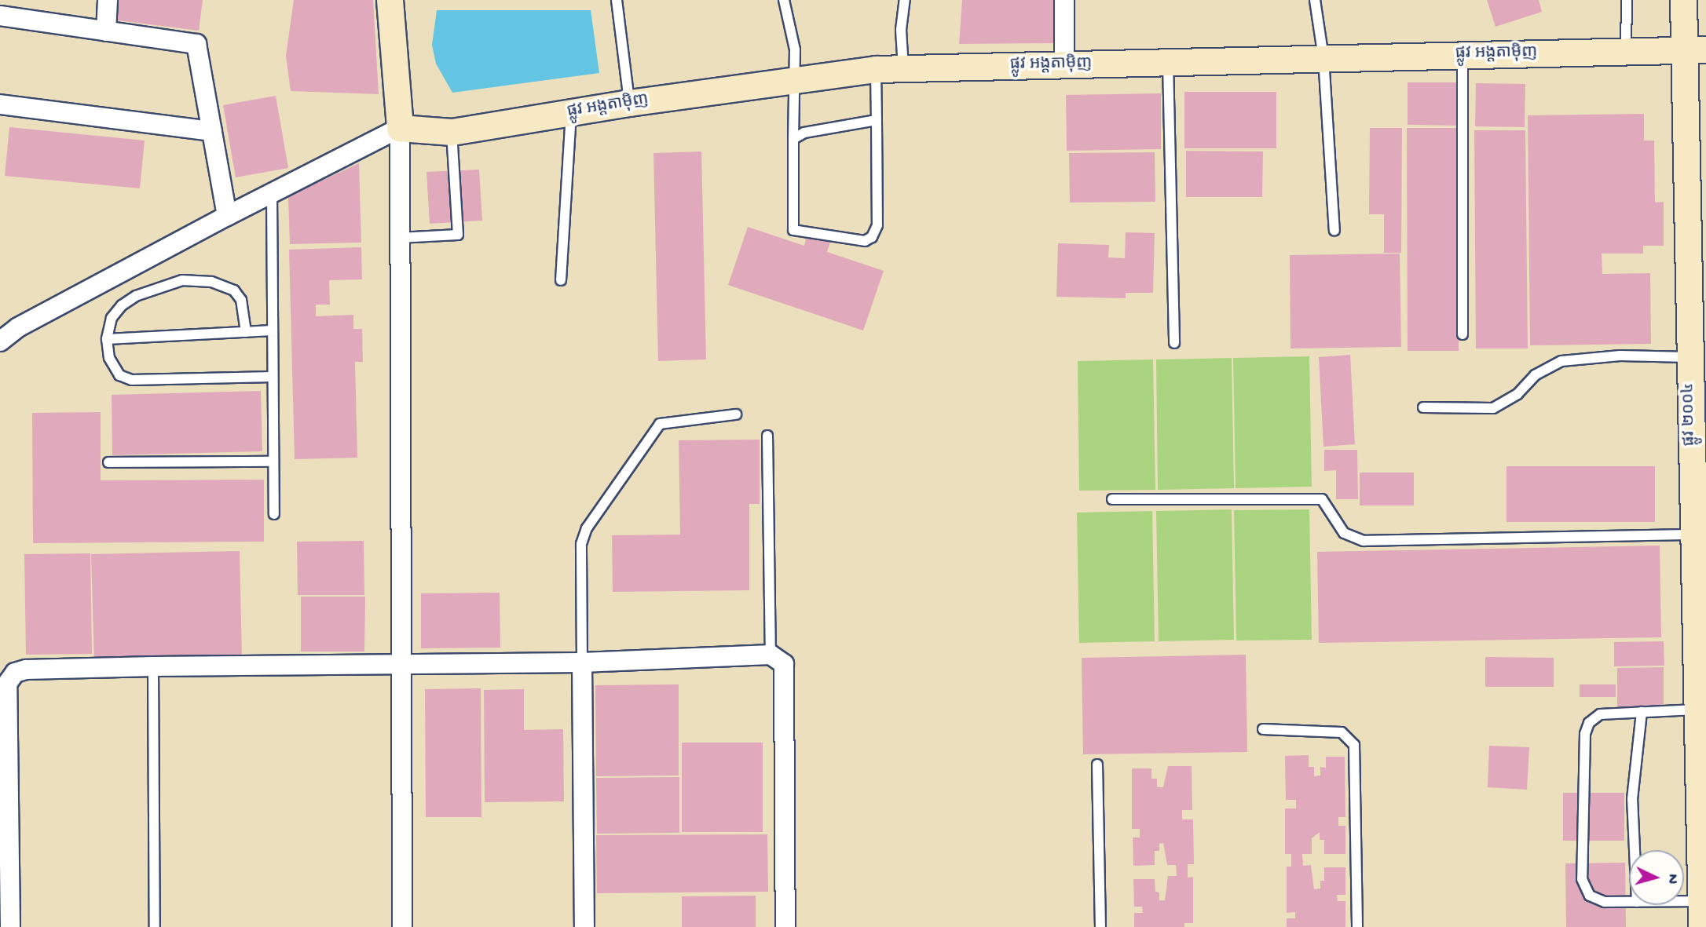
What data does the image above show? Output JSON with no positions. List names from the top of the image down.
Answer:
{
  "streets": {
    "street": ["ផ្លូវ អង្តតាម៉ិញ", "ផ្លូវ ២០០៤"]
  },
  "crossings": [
    ["ផ្លូវ អង្តតាម៉ិញ", "ផ្លូវ ២០០៤"]
  ],
  "north": "right"
}
